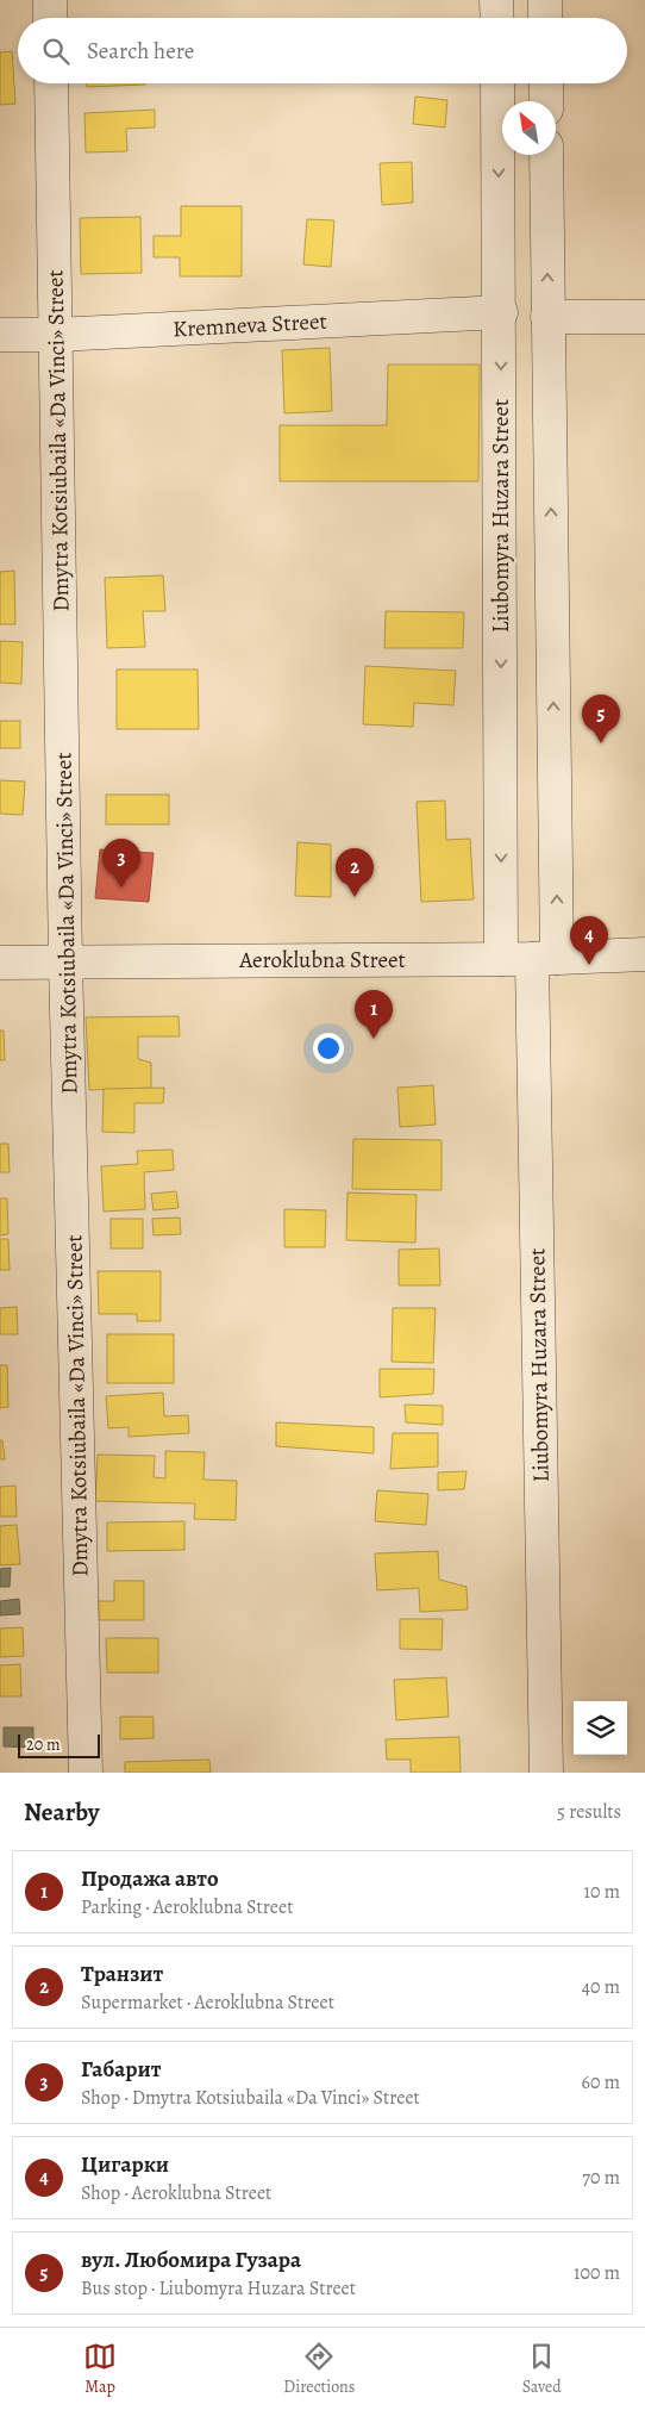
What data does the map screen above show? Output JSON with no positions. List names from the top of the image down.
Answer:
{
  "streets": {
    "street": [
      "Kremneva Street",
      "Dmytra Kotsiubaila «Da Vinci» Street",
      "Liubomyra Huzara Street",
      "Aeroklubna Street"
    ]
  },
  "crossings": [
    ["Kremneva Street", "Dmytra Kotsiubaila «Da Vinci» Street"],
    ["Kremneva Street", "Liubomyra Huzara Street"],
    ["Dmytra Kotsiubaila «Da Vinci» Street", "Aeroklubna Street"],
    ["Liubomyra Huzara Street", "Aeroklubna Street"]
  ],
  "scale_bar": "20 m",
  "north": "top left",
  "page": {
    "search": "Search here",
    "pins": [
      "5",
      "3",
      "2",
      "4",
      "1"
    ],
    "scale": "20 m",
    "heading": ["Nearby", "5 results"],
    "list": [
      {
        "mark": "1",
        "name": "Продажа авто",
        "note": "Parking · Aeroklubna Street",
        "value": "10 m"
      },
      {
        "mark": "2",
        "name": "Транзит",
        "note": "Supermarket · Aeroklubna Street",
        "value": "40 m"
      },
      {
        "mark": "3",
        "name": "Габарит",
        "note": "Shop · Dmytra Kotsiubaila «Da Vinci» Street",
        "value": "60 m"
      },
      {
        "mark": "4",
        "name": "Цигарки",
        "note": "Shop · Aeroklubna Street",
        "value": "70 m"
      },
      {
        "mark": "5",
        "name": "вул. Любомира Гузара",
        "note": "Bus stop · Liubomyra Huzara Street",
        "value": "100 m"
      }
    ],
    "nav": ["Map", "Directions", "Saved"]
  }
}
